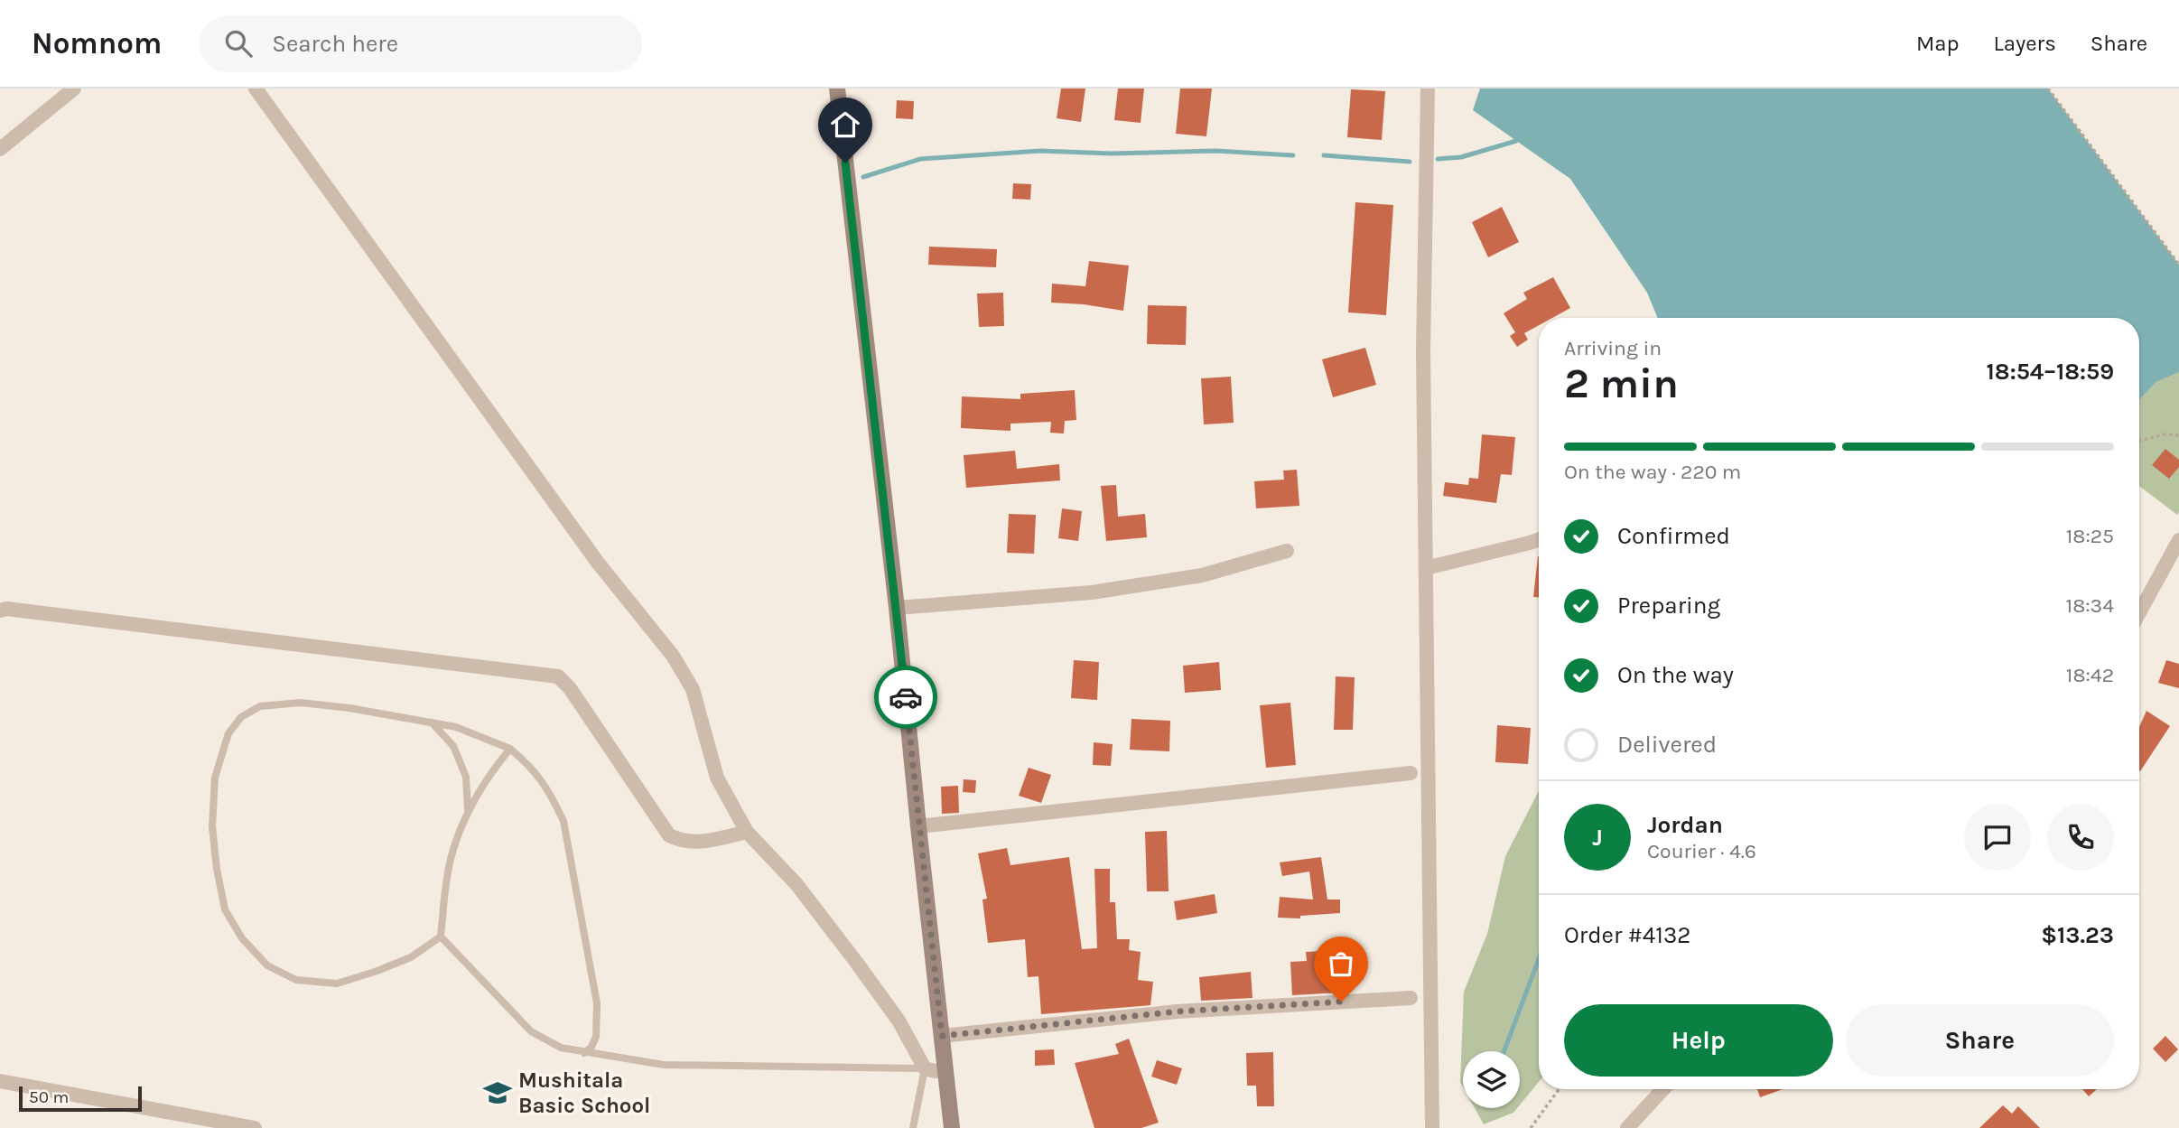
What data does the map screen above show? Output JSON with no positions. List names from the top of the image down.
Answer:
{
  "places": {
    "school or university": ["Mushitala Basic School"]
  },
  "scale_bar": "50 m",
  "page": {
    "header": "Nomnom",
    "search": "Search here",
    "nav": ["Map", "Layers", "Share"],
    "heading": ["2 min", "Arriving in", "18:54–18:59"],
    "panel": [
      "Jordan",
      "Courier · 4.6",
      "Order #4132",
      "$13.23"
    ],
    "bar": "On the way · 220 m",
    "list": [
      ["Confirmed", "18:25"],
      ["Preparing", "18:34"],
      ["On the way", "18:42"],
      "Delivered"
    ],
    "round": "J",
    "buttons": ["Help", "Share"],
    "scale": "50 m"
  }
}
